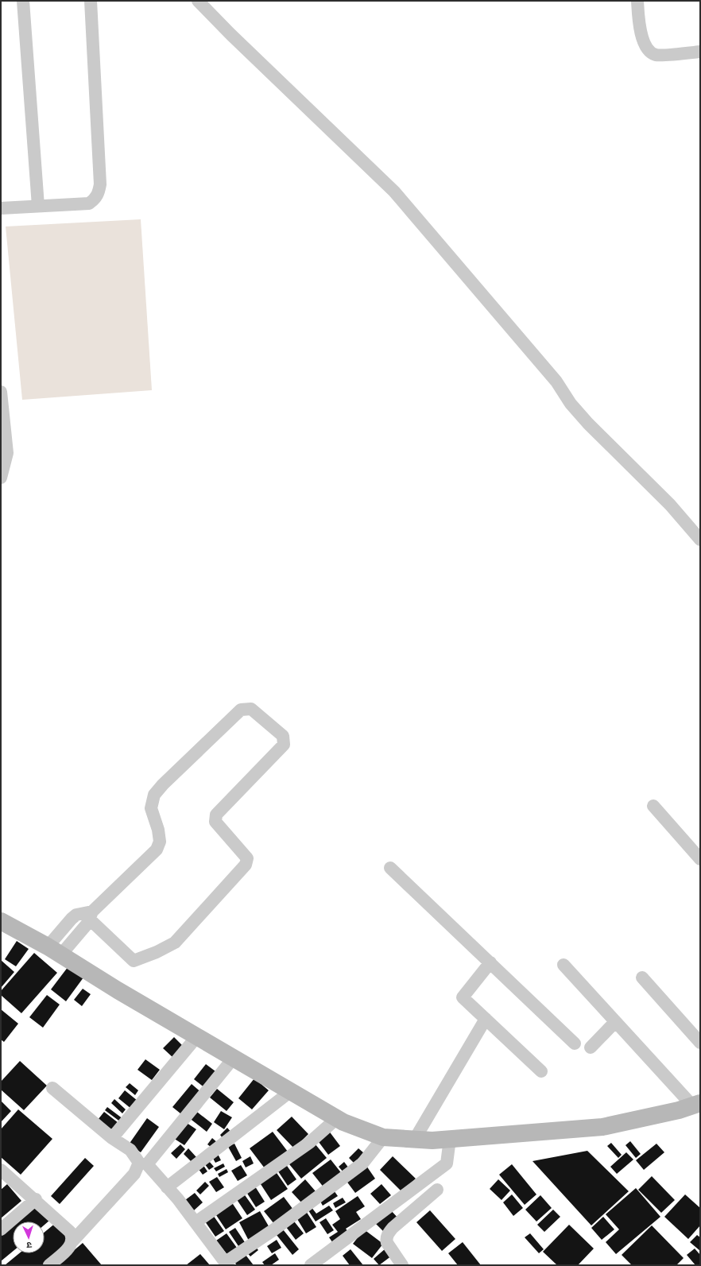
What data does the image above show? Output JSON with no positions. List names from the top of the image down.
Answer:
{
  "north": "bottom"
}
